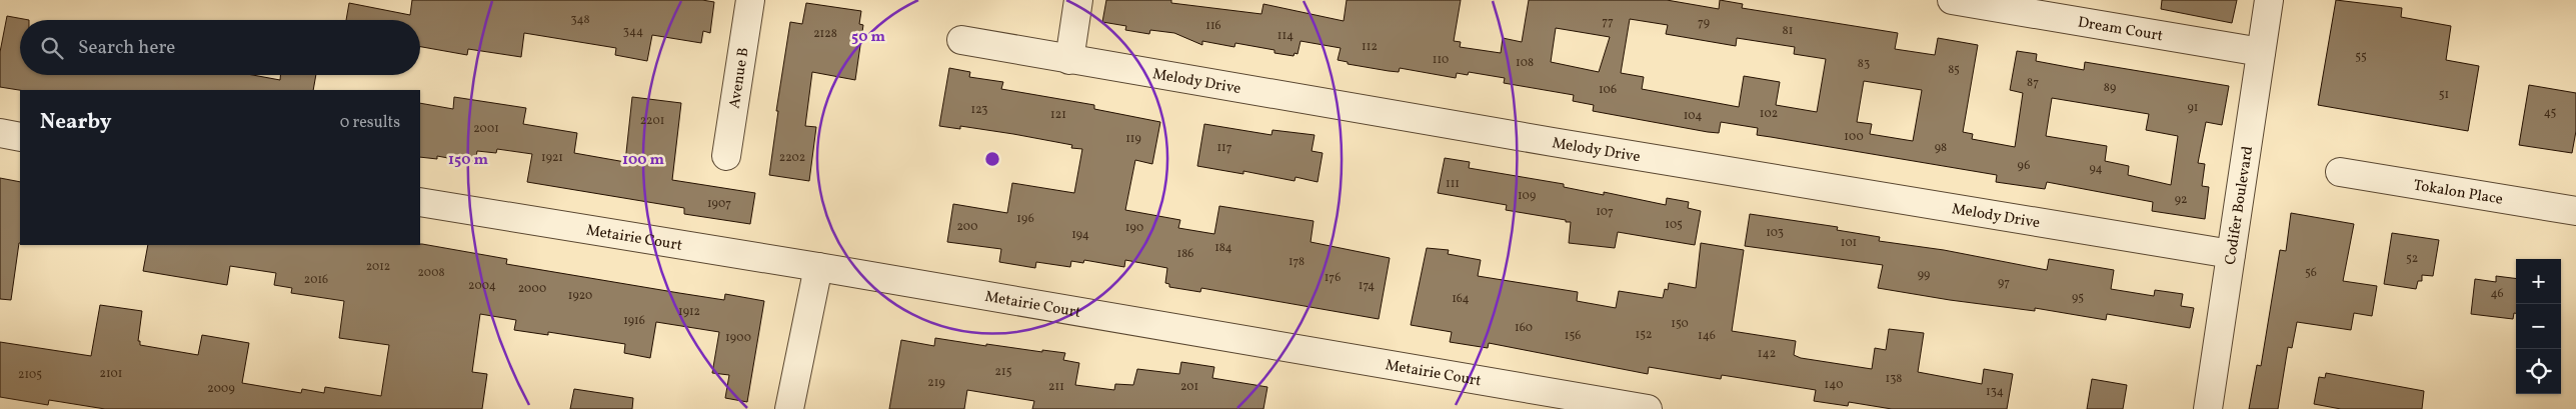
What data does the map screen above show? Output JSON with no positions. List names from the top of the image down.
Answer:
{
  "streets": {
    "street": [
      "Dream Court",
      "Avenue B",
      "Melody Drive",
      "Tokalon Place",
      "Codifer Boulevard",
      "Metairie Court"
    ]
  },
  "crossings": [
    ["Dream Court", "Codifer Boulevard"],
    ["Melody Drive", "Codifer Boulevard"]
  ],
  "house_numbers": [
    "348",
    "77",
    "79",
    "116",
    "81",
    "344",
    "2128",
    "114",
    "112",
    "55",
    "110",
    "108",
    "83",
    "85",
    "87",
    "89",
    "106",
    "51",
    "91",
    "123",
    "45",
    "102",
    "121",
    "104",
    "2201",
    "2001",
    "100",
    "119",
    "117",
    "98",
    "1921",
    "2202",
    "96",
    "94",
    "111",
    "109",
    "92",
    "1907",
    "107",
    "196",
    "105",
    "200",
    "190",
    "103",
    "194",
    "101",
    "184",
    "186",
    "52",
    "178",
    "2012",
    "2008",
    "56",
    "99",
    "176",
    "2016",
    "97",
    "2004",
    "174",
    "2000",
    "46",
    "1920",
    "95",
    "164",
    "1912",
    "1916",
    "150",
    "160",
    "152",
    "156",
    "146",
    "1900",
    "142",
    "215",
    "2101",
    "2105",
    "138",
    "219",
    "140",
    "211",
    "201",
    "2009",
    "134"
  ],
  "page": {
    "search": "Search here",
    "heading": ["Nearby", "0 results"],
    "map_buttons": ["+", "−"]
  },
  "rings": ["50 m", "100 m", "150 m"]
}
